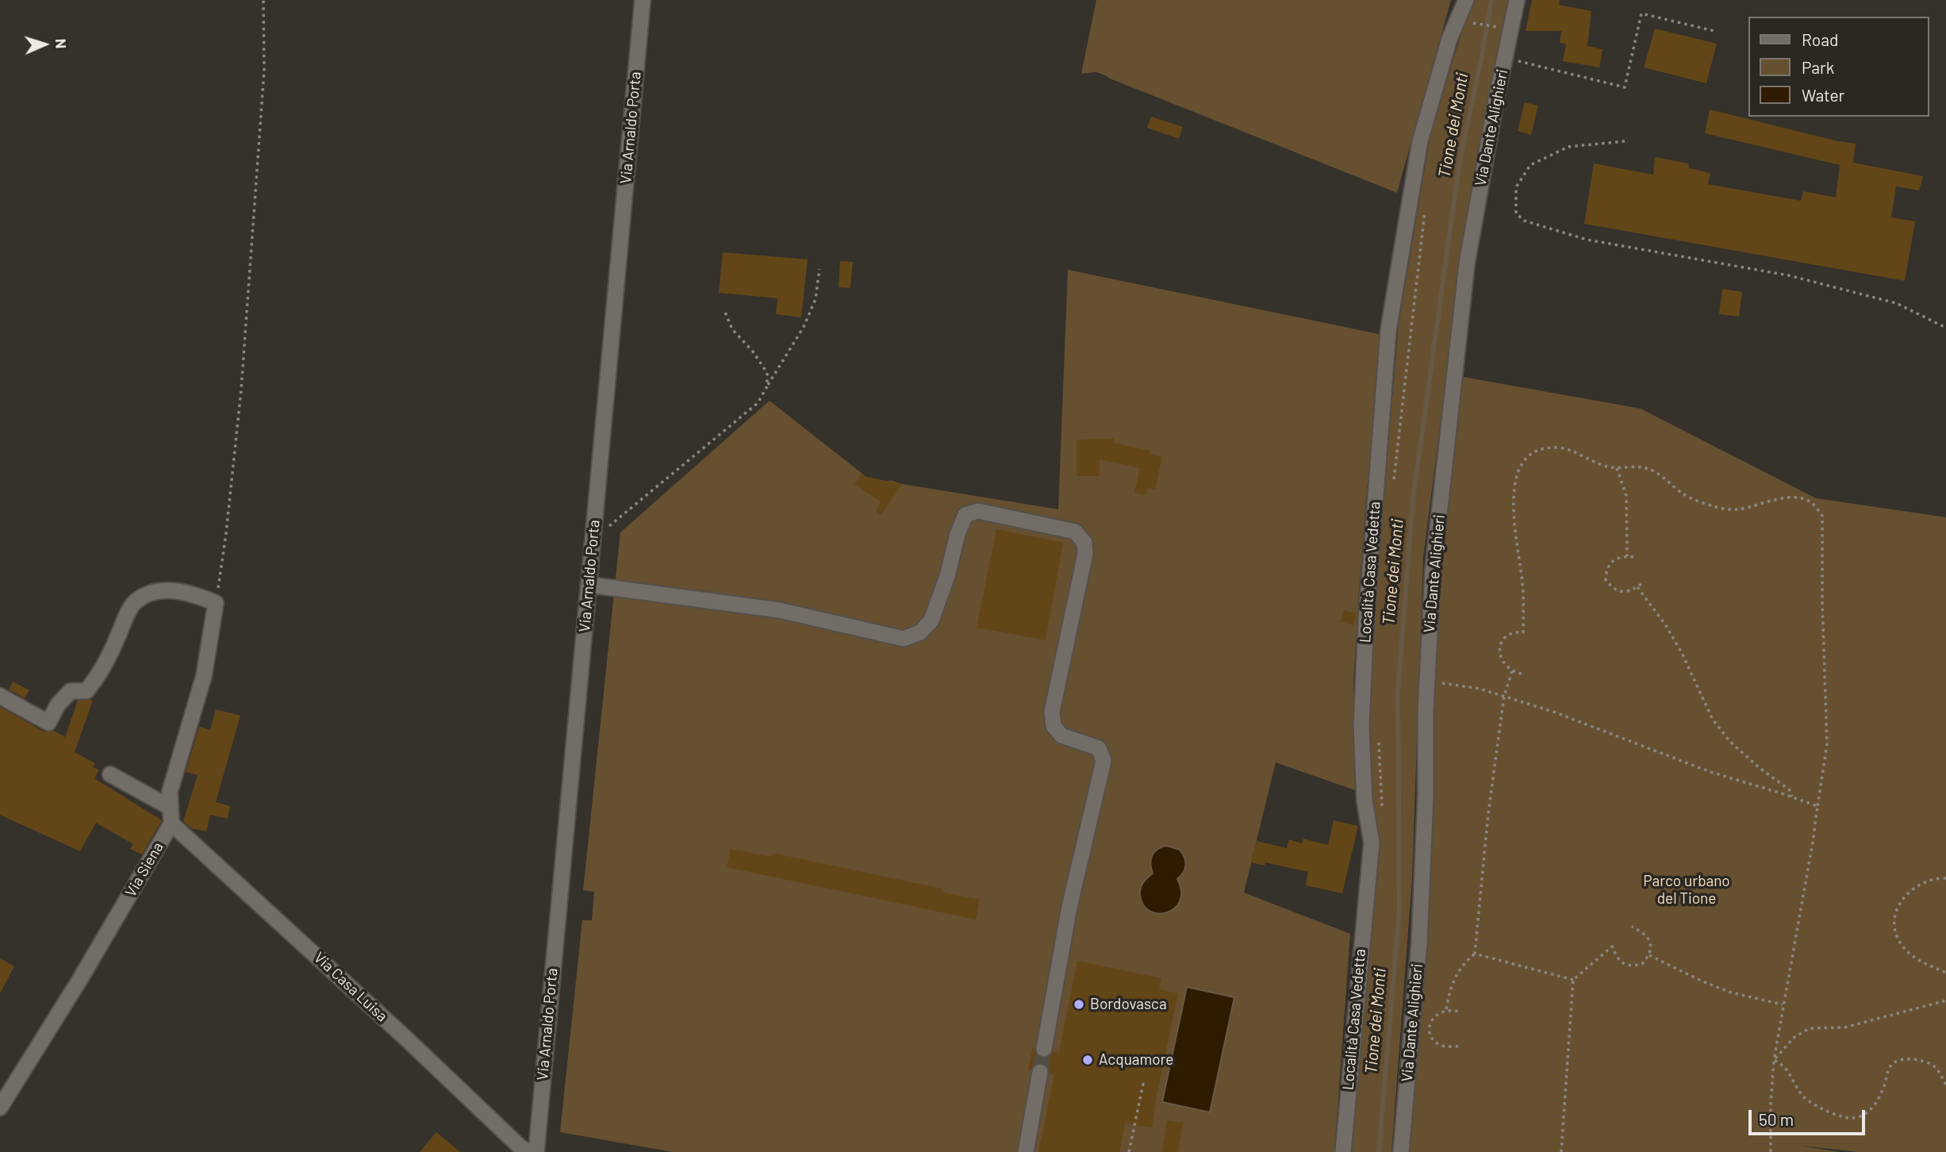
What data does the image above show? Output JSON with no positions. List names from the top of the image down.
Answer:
{
  "streets": {
    "street": [
      "Via Arnaldo Porta",
      "Via Dante Alighieri",
      "Località Casa Vedetta",
      "Via Siena",
      "Via Casa Luisa"
    ]
  },
  "crossings": [
    ["Via Siena", "Via Casa Luisa"]
  ],
  "water": ["Tione dei Monti"],
  "parks": ["Parco urbano del Tione"],
  "places": ["Bordovasca", "Acquamore"],
  "legend": ["Road", "Park", "Water"],
  "scale_bar": "50 m",
  "north": "right"
}
